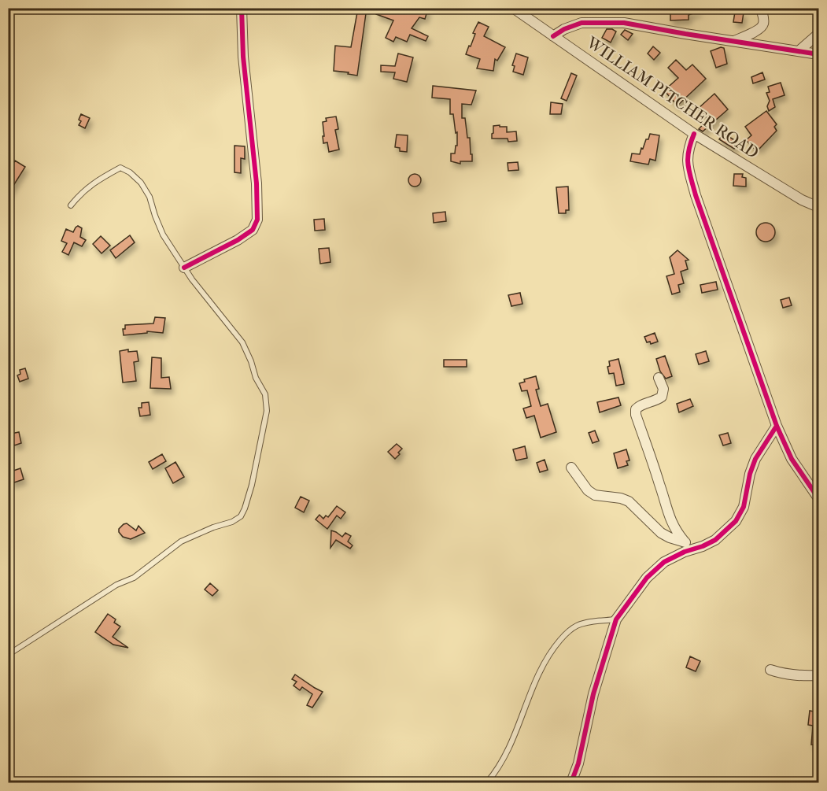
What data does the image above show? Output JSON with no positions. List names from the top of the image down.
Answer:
{
  "streets": {
    "street": ["WILLIAM PITCHER ROAD"]
  }
}
